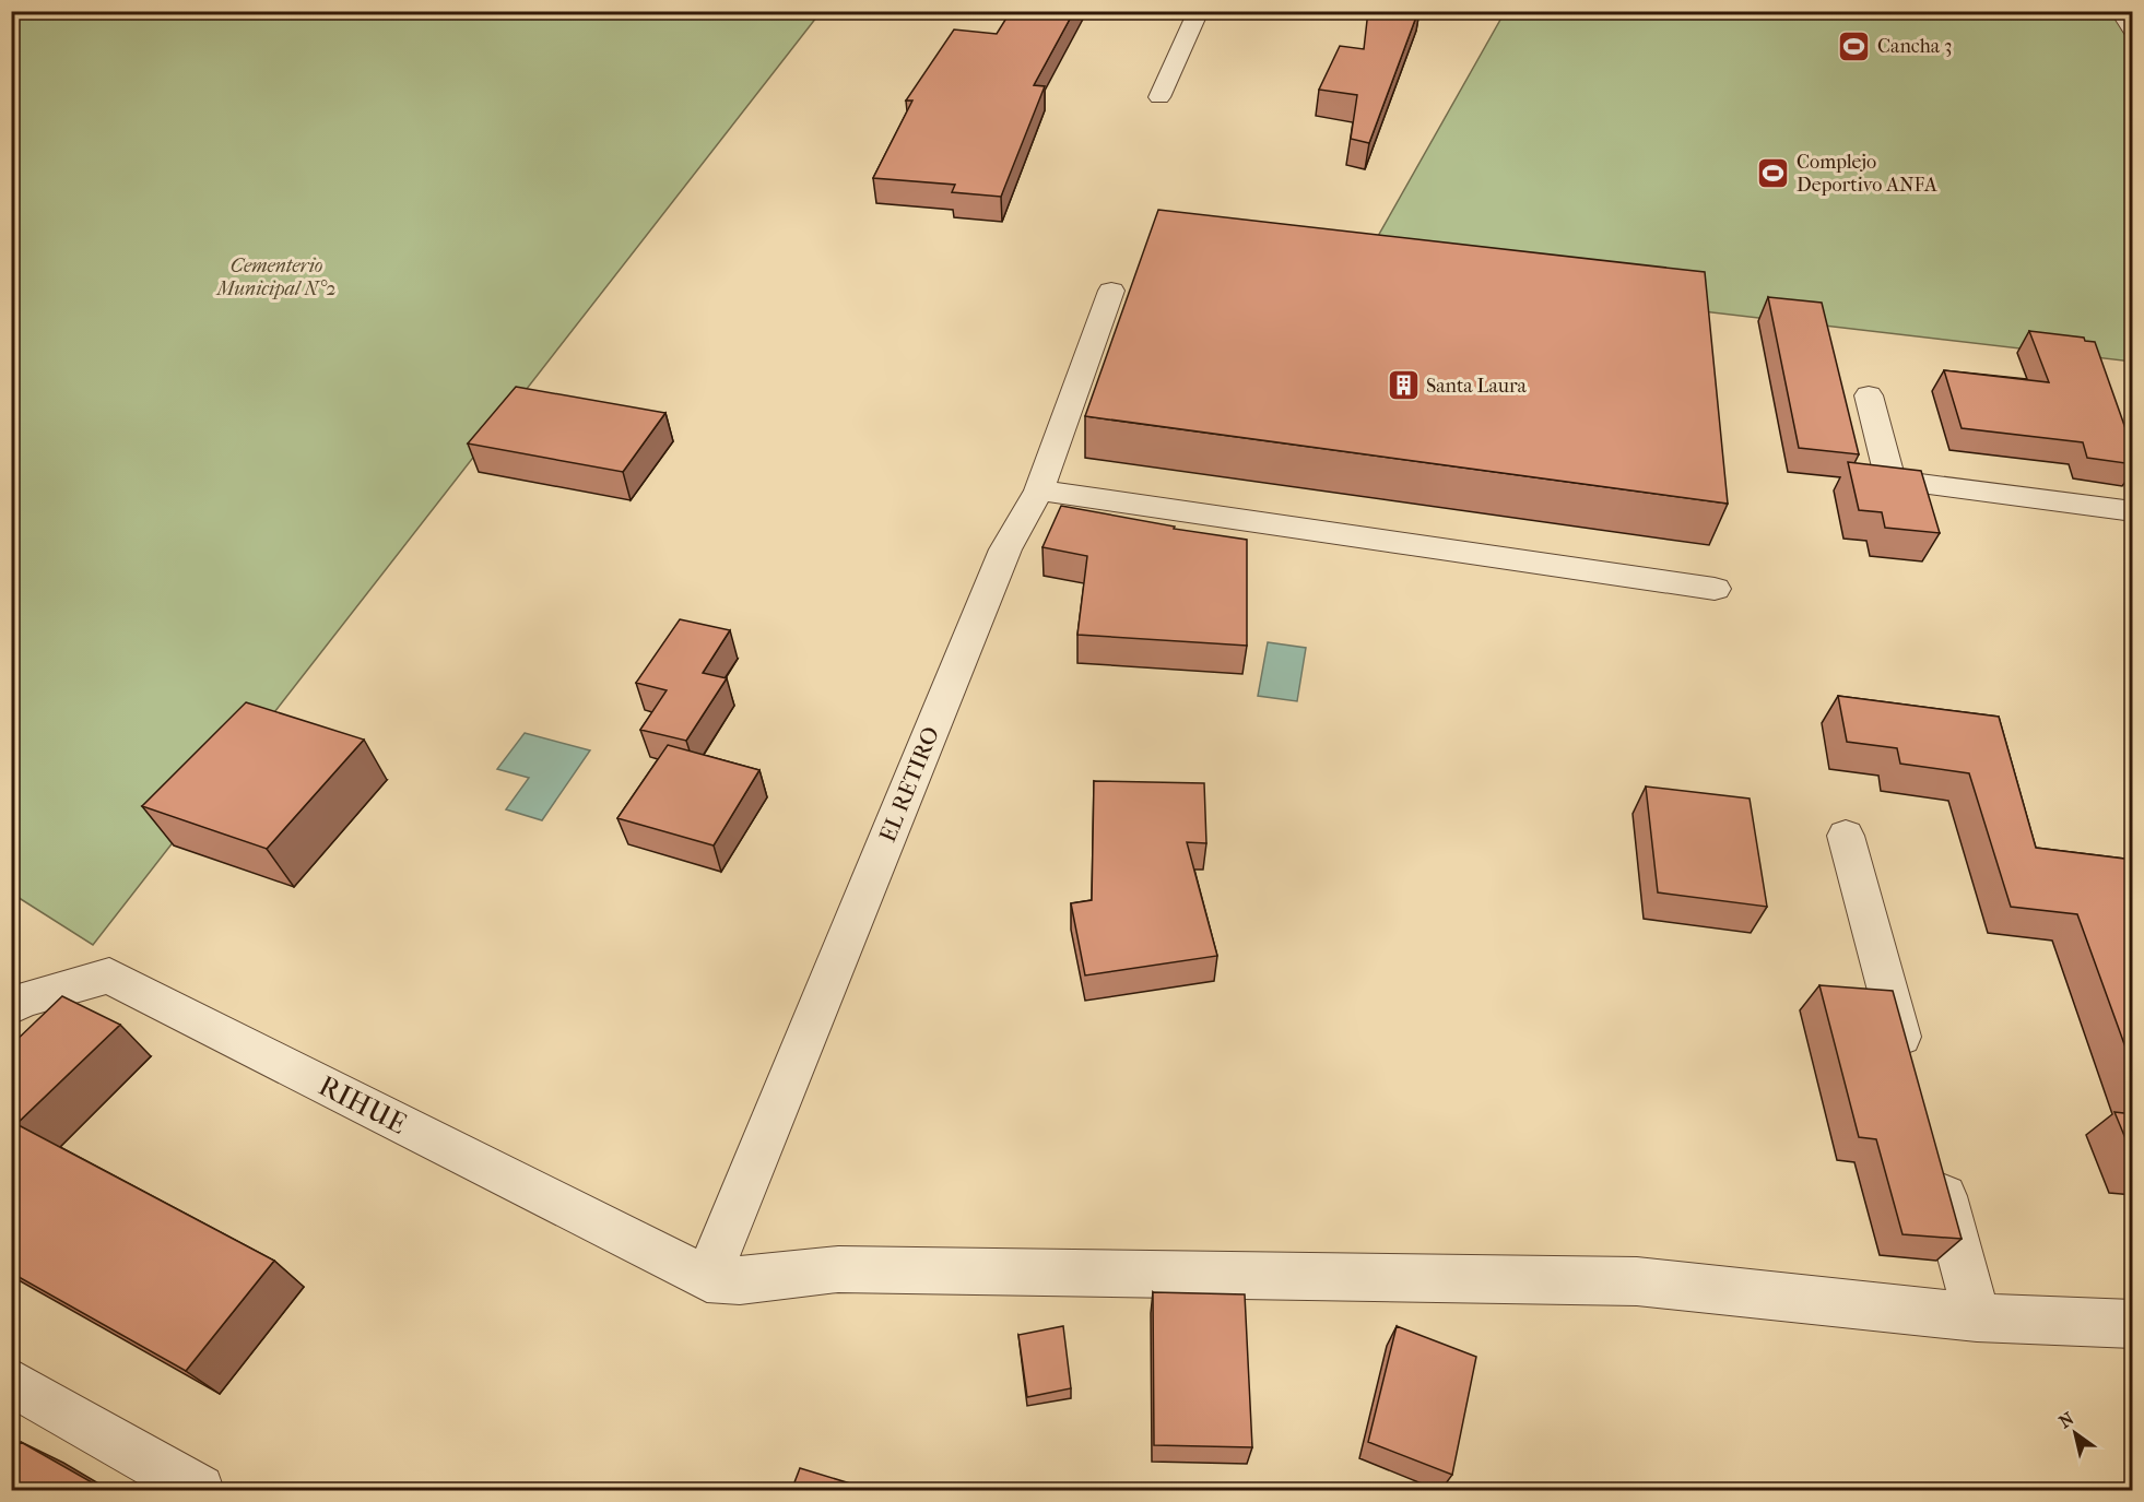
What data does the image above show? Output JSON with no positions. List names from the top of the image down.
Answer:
{
  "streets": {
    "street": ["EL RETIRO", "RIHUE"]
  },
  "crossings": [
    ["EL RETIRO", "RIHUE"]
  ],
  "parks": ["Cementerio Municipal N°2"],
  "places": {
    "sports": ["Cancha 3", "Complejo Deportivo ANFA"],
    "building": ["Santa Laura"]
  },
  "north": "top left"
}
